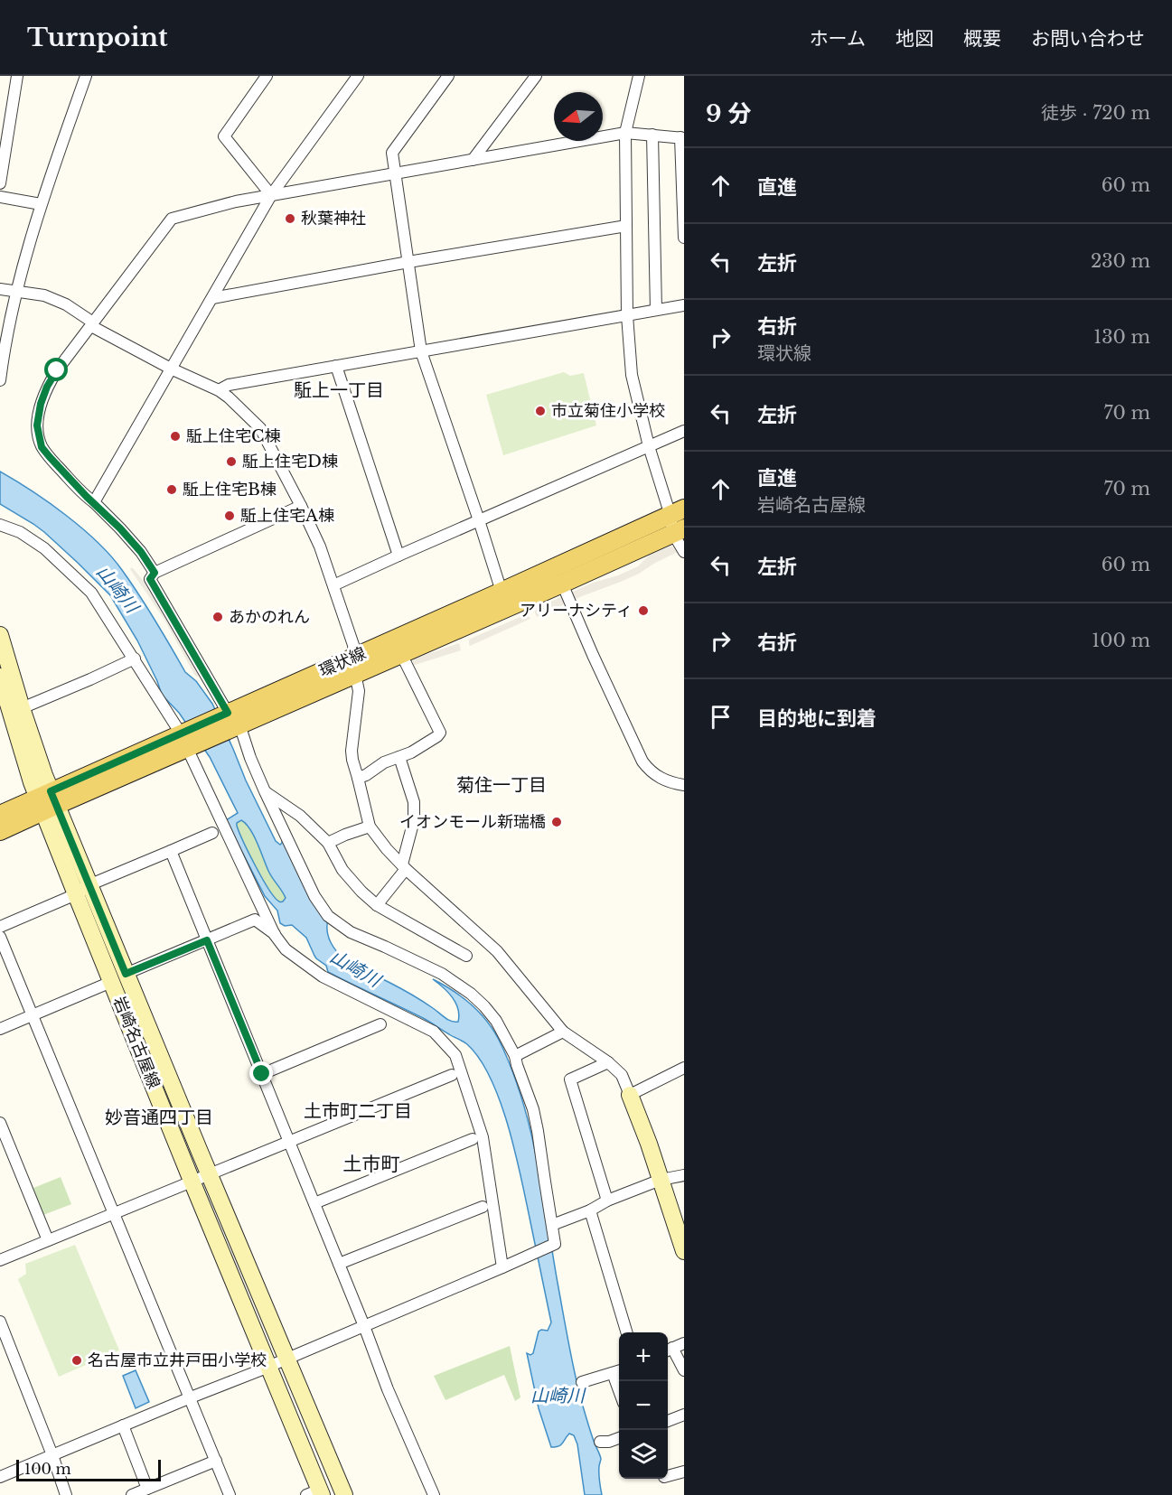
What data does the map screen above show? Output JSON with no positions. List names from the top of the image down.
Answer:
{
  "streets": {
    "main road": ["環状線", "岩崎名古屋線"]
  },
  "crossings": [
    ["環状線", "岩崎名古屋線"]
  ],
  "districts": [
    "駈上一丁目",
    "菊住一丁目",
    "土市町二丁目",
    "妙音通四丁目",
    "土市町"
  ],
  "water": ["山崎川"],
  "places": [
    "秋葉神社",
    "市立菊住小学校",
    "駈上住宅C棟",
    "駈上住宅D棟",
    "駈上住宅B棟",
    "駈上住宅A棟",
    "アリーナシティ",
    "あかのれん",
    "イオンモール新瑞橋",
    "名古屋市立井戸田小学校"
  ],
  "scale_bar": "100 m",
  "north": "left",
  "page": {
    "header": "Turnpoint",
    "nav": [
      "ホーム",
      "地図",
      "概要",
      "お問い合わせ"
    ],
    "heading": ["9 分", "徒歩 · 720 m"],
    "list": [
      ["直進", "60 m"],
      ["左折", "230 m"],
      ["右折", "環状線", "130 m"],
      ["左折", "70 m"],
      ["直進", "岩崎名古屋線", "70 m"],
      ["左折", "60 m"],
      ["右折", "100 m"],
      "目的地に到着"
    ],
    "map_buttons": ["+", "−"],
    "scale": "100 m"
  }
}
